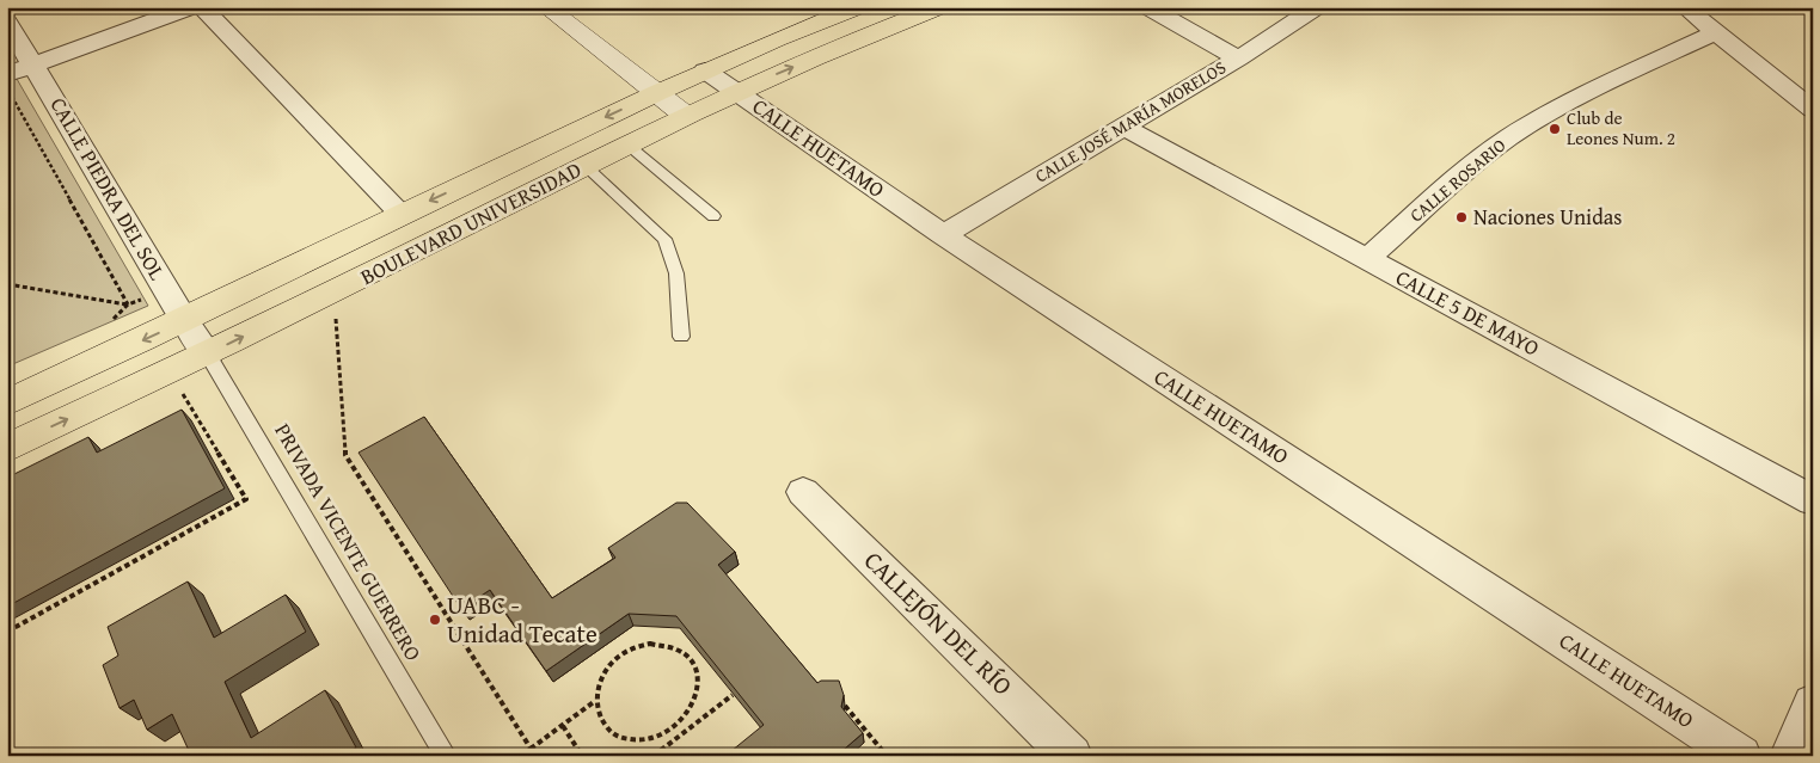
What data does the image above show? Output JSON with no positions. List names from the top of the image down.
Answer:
{
  "streets": {
    "main road": ["BOULEVARD UNIVERSIDAD"],
    "street": [
      "CALLE JOSÉ MARÍA MORELOS",
      "CALLE HUETAMO",
      "CALLE ROSARIO",
      "CALLE PIEDRA DEL SOL",
      "CALLE 5 DE MAYO",
      "CALLEJÓN DEL RÍO"
    ],
    "lane": ["PRIVADA VICENTE GUERRERO"]
  },
  "crossings": [
    ["CALLE JOSÉ MARÍA MORELOS", "CALLE HUETAMO"],
    ["CALLE JOSÉ MARÍA MORELOS", "CALLE 5 DE MAYO"],
    ["CALLE HUETAMO", "BOULEVARD UNIVERSIDAD"],
    ["CALLE ROSARIO", "CALLE 5 DE MAYO"],
    ["CALLE PIEDRA DEL SOL", "BOULEVARD UNIVERSIDAD"],
    ["CALLE PIEDRA DEL SOL", "PRIVADA VICENTE GUERRERO"],
    ["BOULEVARD UNIVERSIDAD", "PRIVADA VICENTE GUERRERO"]
  ],
  "places": ["Club de Leones Num. 2", "Naciones Unidas", "UABC - Unidad Tecate"]
}
